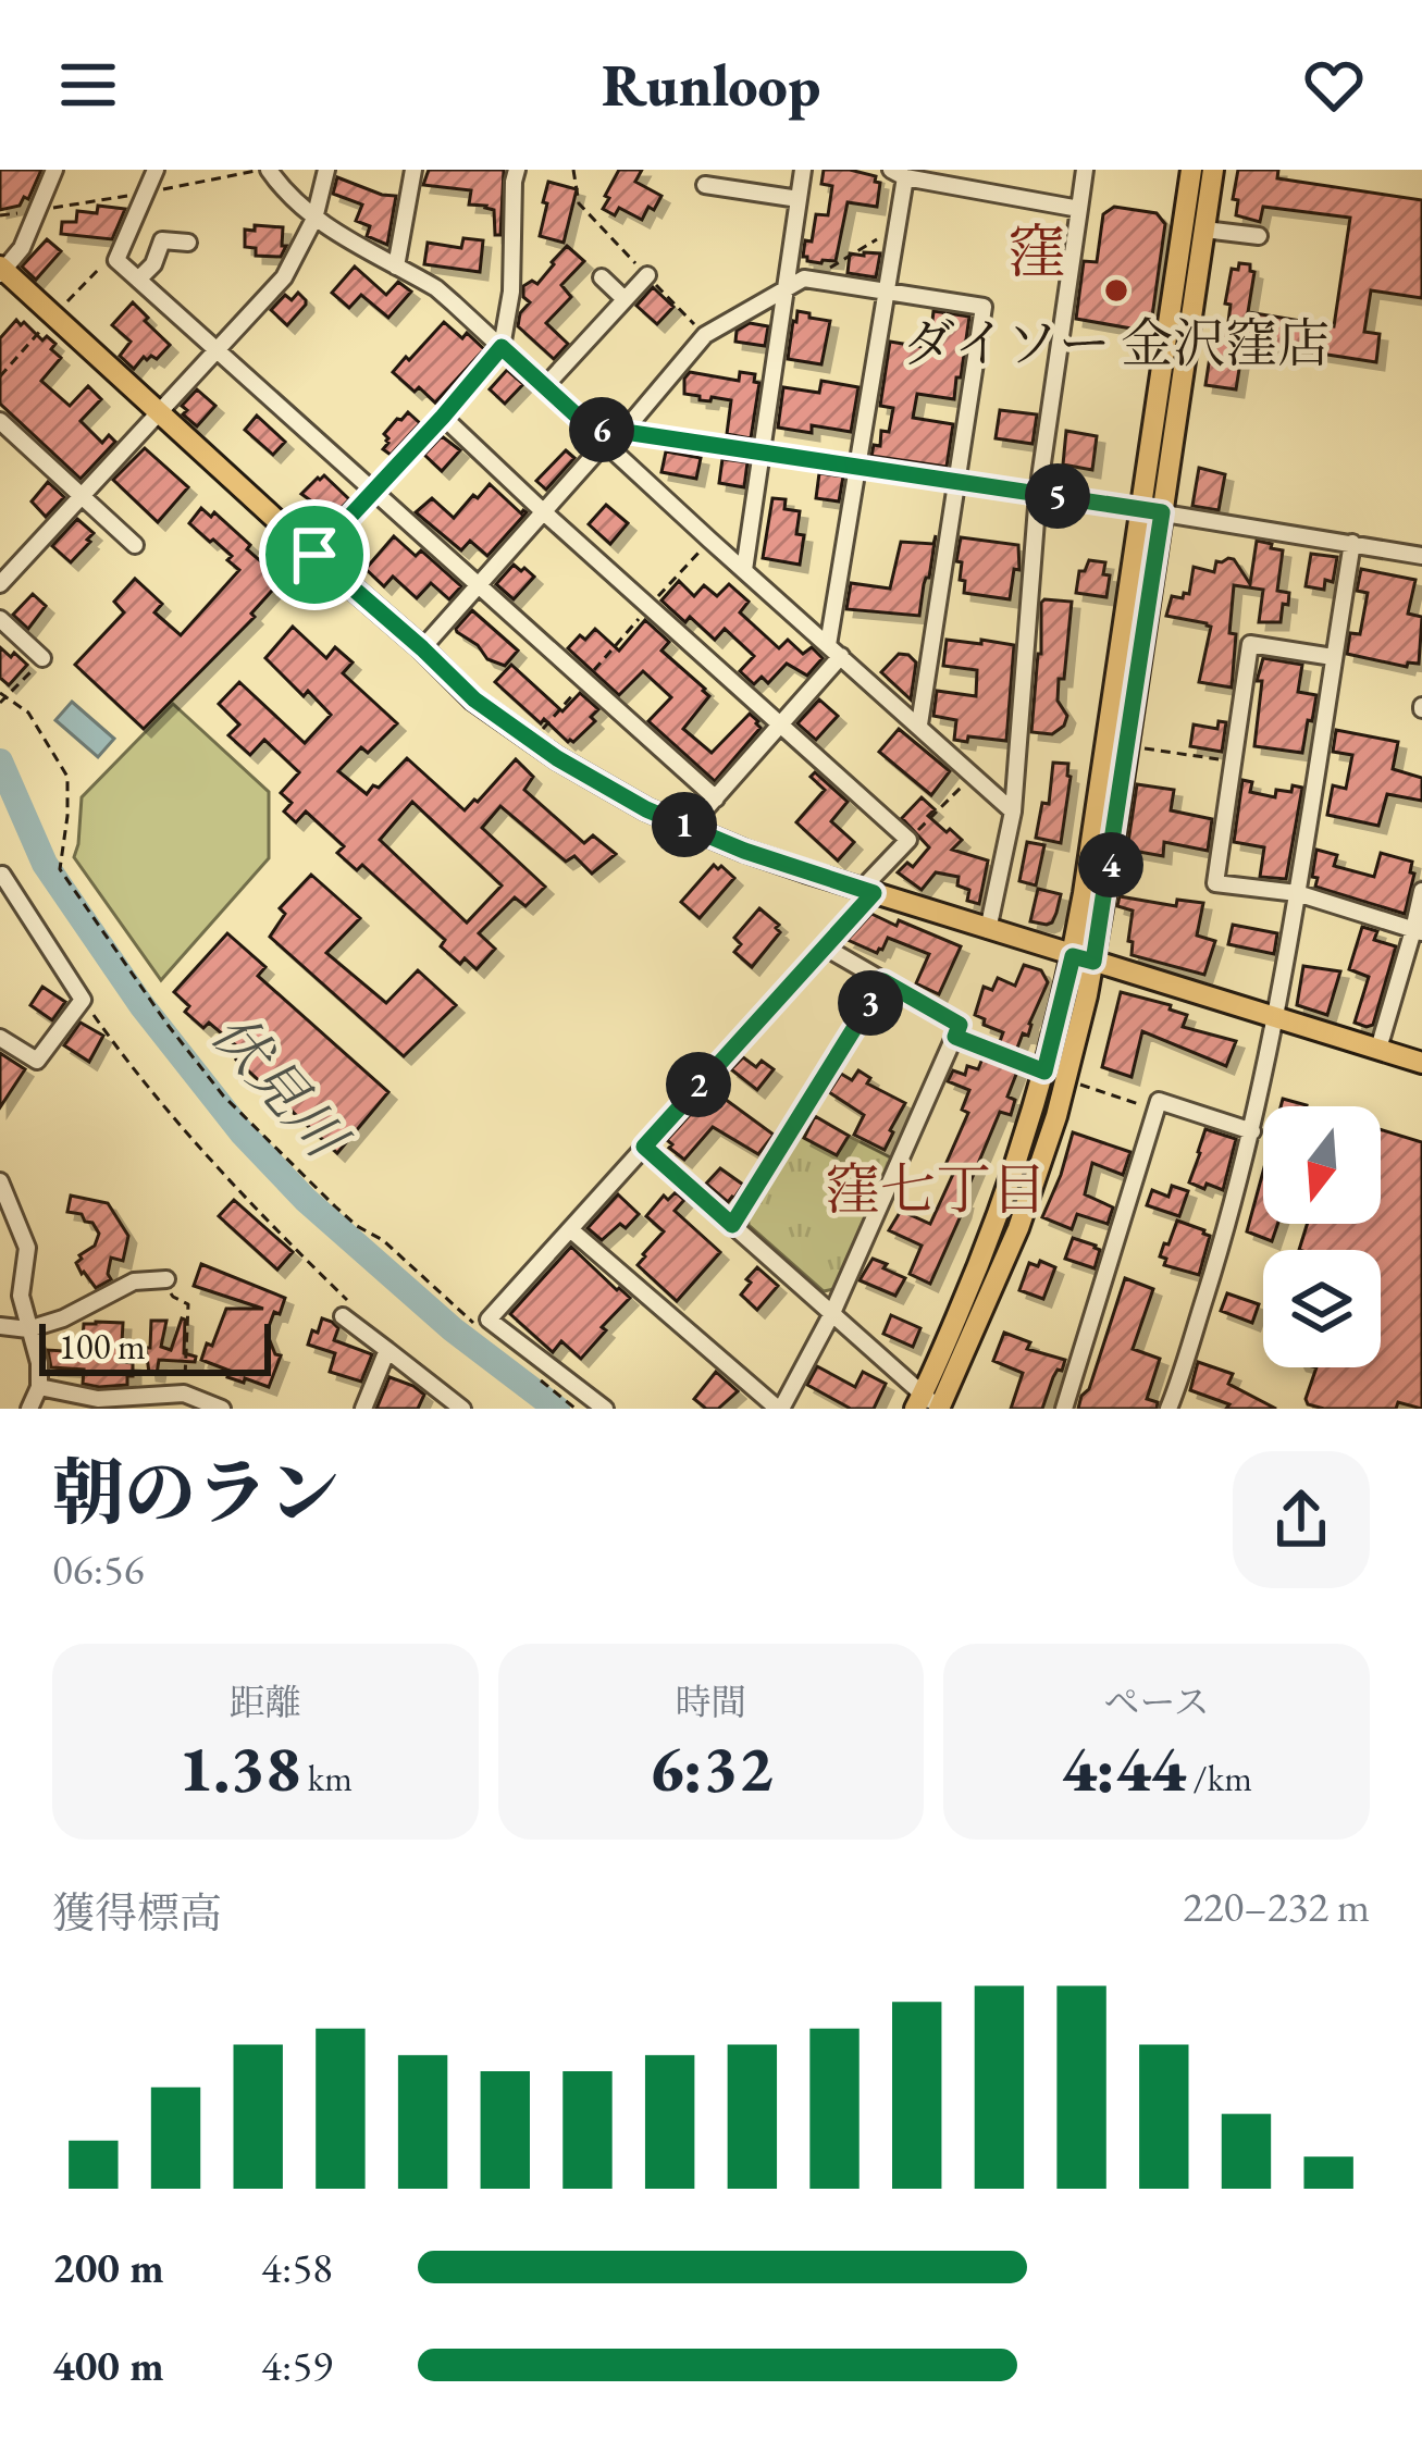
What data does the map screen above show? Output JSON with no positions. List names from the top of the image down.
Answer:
{
  "districts": ["窪", "窪七丁目"],
  "water": ["伏見川"],
  "places": ["ダイソー 金沢窪店"],
  "scale_bar": "100 m",
  "north": "bottom",
  "page": {
    "header": "Runloop",
    "pins": [
      "6",
      "5",
      "1",
      "4",
      "3",
      "2"
    ],
    "scale": "100 m",
    "heading": ["朝のラン", "06:56"],
    "stats": [
      ["距離", "1.38 km"],
      ["時間", "6:32"],
      ["ペース", "4:44 /km"]
    ],
    "chart": ["獲得標高", "220–232 m"],
    "list": [
      {
        "name": "200 m",
        "note": "4:58"
      },
      {
        "name": "400 m",
        "note": "4:59"
      }
    ]
  }
}
